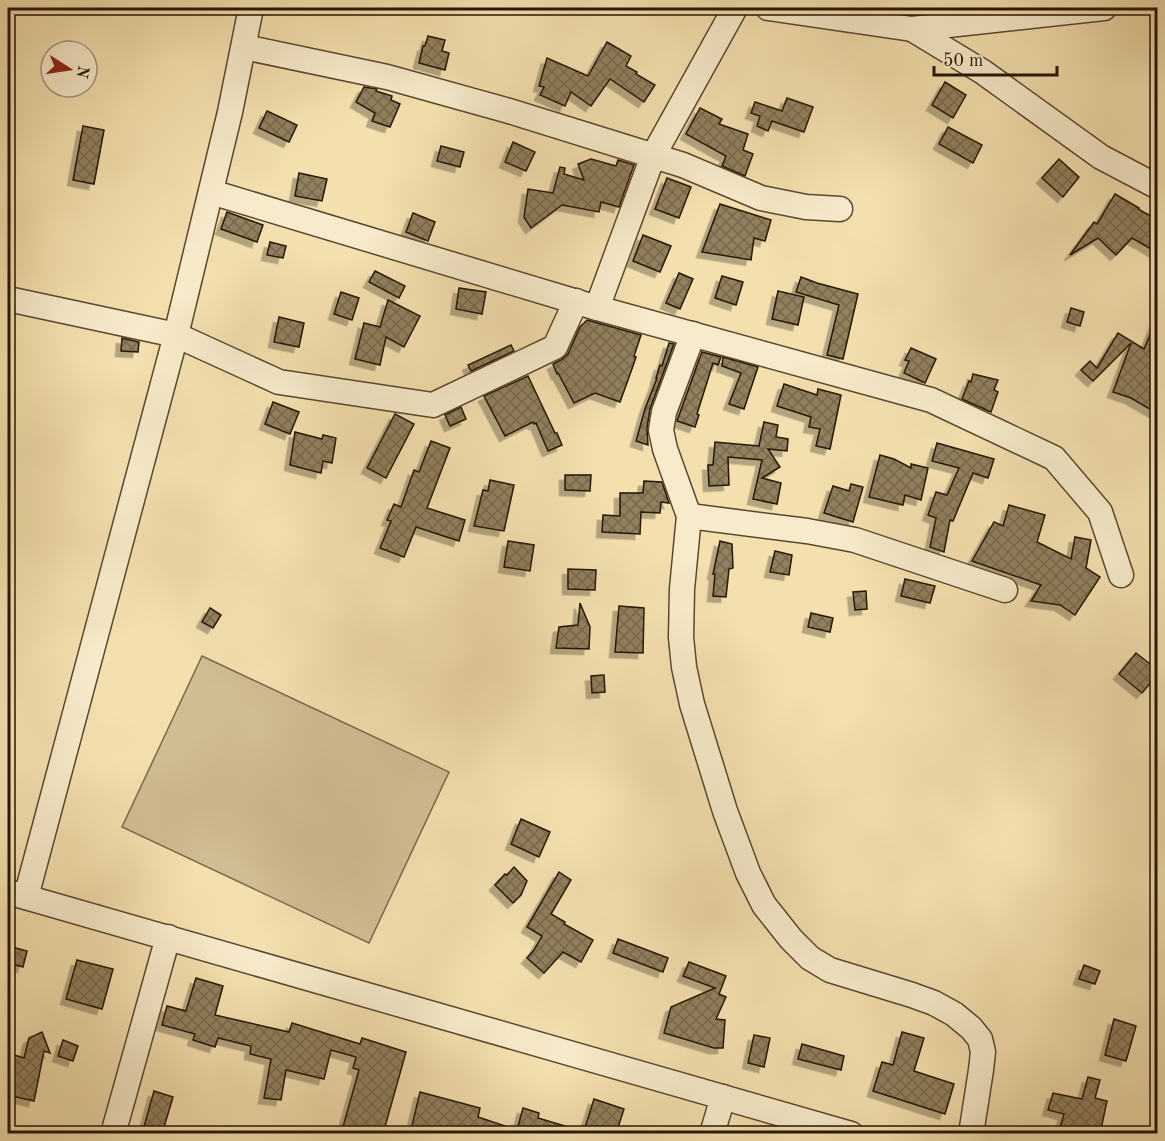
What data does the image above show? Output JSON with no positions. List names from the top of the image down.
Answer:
{
  "scale_bar": "50 m",
  "north": "right"
}
